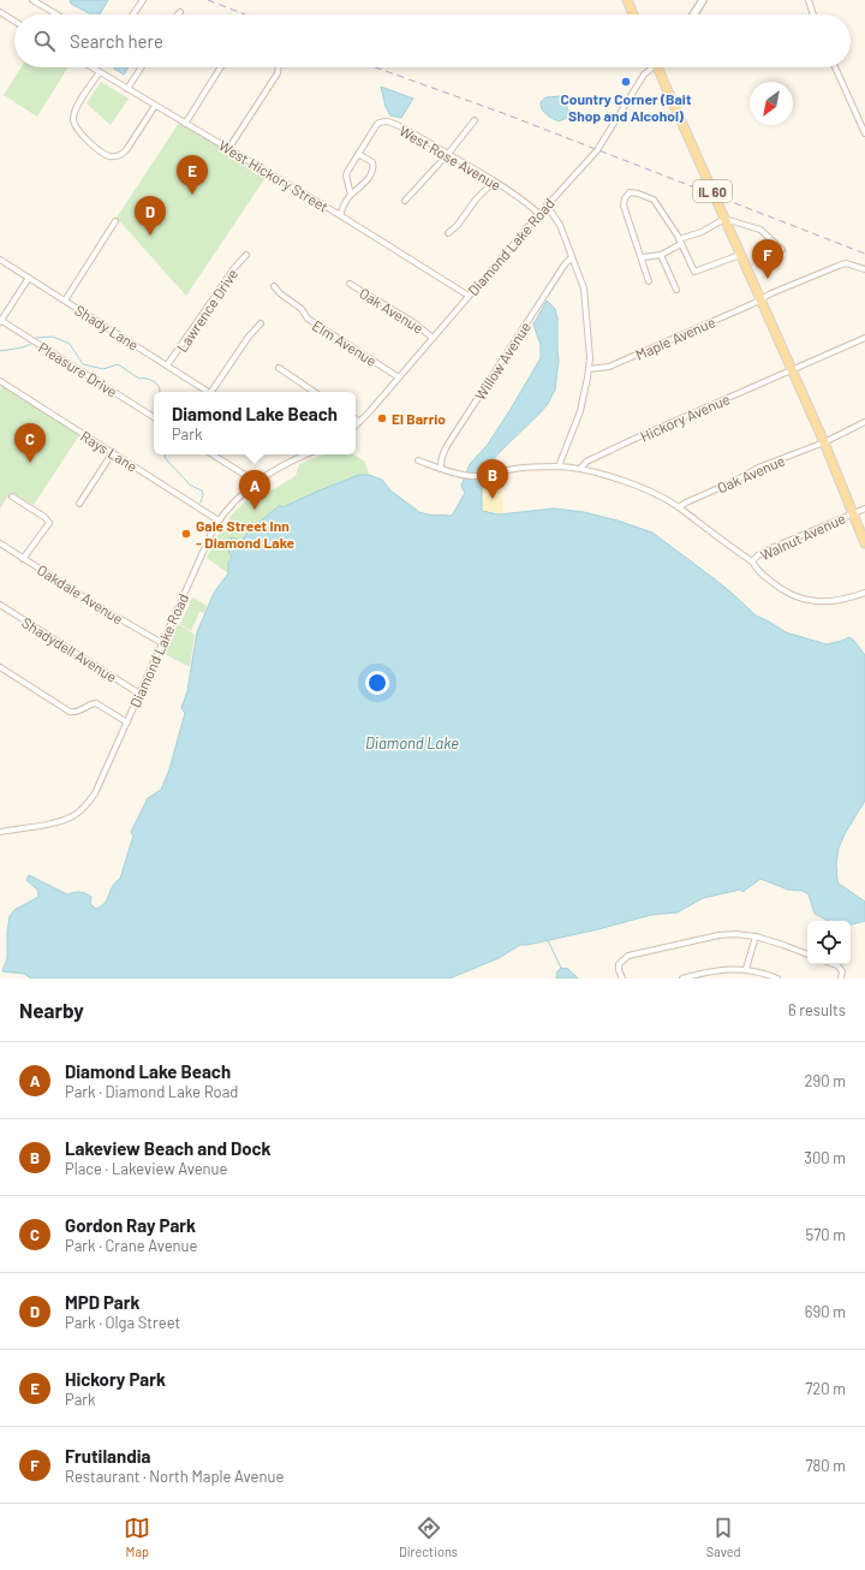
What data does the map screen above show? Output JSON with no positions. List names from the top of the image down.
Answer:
{
  "streets": {
    "main road": ["IL 60"],
    "street": [
      "West Rose Avenue",
      "West Hickory Street",
      "Diamond Lake Road",
      "Lawrence Drive",
      "Oak Avenue",
      "Shady Lane",
      "Maple Avenue",
      "Elm Avenue",
      "Willow Avenue",
      "Pleasure Drive",
      "Hickory Avenue",
      "Rays Lane",
      "Walnut Avenue",
      "Oakdale Avenue",
      "Shadydell Avenue"
    ]
  },
  "crossings": [
    ["West Rose Avenue", "Diamond Lake Road"],
    ["West Hickory Street", "Diamond Lake Road"],
    ["IL 60", "Oak Avenue"],
    ["IL 60", "Maple Avenue"],
    ["IL 60", "Hickory Avenue"],
    ["IL 60", "Walnut Avenue"],
    ["Diamond Lake Road", "Oak Avenue"],
    ["Diamond Lake Road", "Elm Avenue"],
    ["Diamond Lake Road", "Rays Lane"],
    ["Diamond Lake Road", "Oakdale Avenue"],
    ["Diamond Lake Road", "Shadydell Avenue"],
    ["Lawrence Drive", "Shady Lane"]
  ],
  "water": ["Diamond Lake"],
  "places": ["Country Corner (Bait Shop and Alcohol)", "El Barrio", "Gale Street Inn - Diamond Lake"],
  "north": "bottom left",
  "page": {
    "search": "Search here",
    "pins": [
      "E",
      "D",
      "F",
      "C",
      "B",
      "A"
    ],
    "popup": ["Diamond Lake Beach", "Park"],
    "heading": ["Nearby", "6 results"],
    "list": [
      {
        "mark": "A",
        "name": "Diamond Lake Beach",
        "note": "Park · Diamond Lake Road",
        "value": "290 m"
      },
      {
        "mark": "B",
        "name": "Lakeview Beach and Dock",
        "note": "Place · Lakeview Avenue",
        "value": "300 m"
      },
      {
        "mark": "C",
        "name": "Gordon Ray Park",
        "note": "Park · Crane Avenue",
        "value": "570 m"
      },
      {
        "mark": "D",
        "name": "MPD Park",
        "note": "Park · Olga Street",
        "value": "690 m"
      },
      {
        "mark": "E",
        "name": "Hickory Park",
        "note": "Park",
        "value": "720 m"
      },
      {
        "mark": "F",
        "name": "Frutilandia",
        "note": "Restaurant · North Maple Avenue",
        "value": "780 m"
      }
    ],
    "nav": ["Map", "Directions", "Saved"]
  }
}
